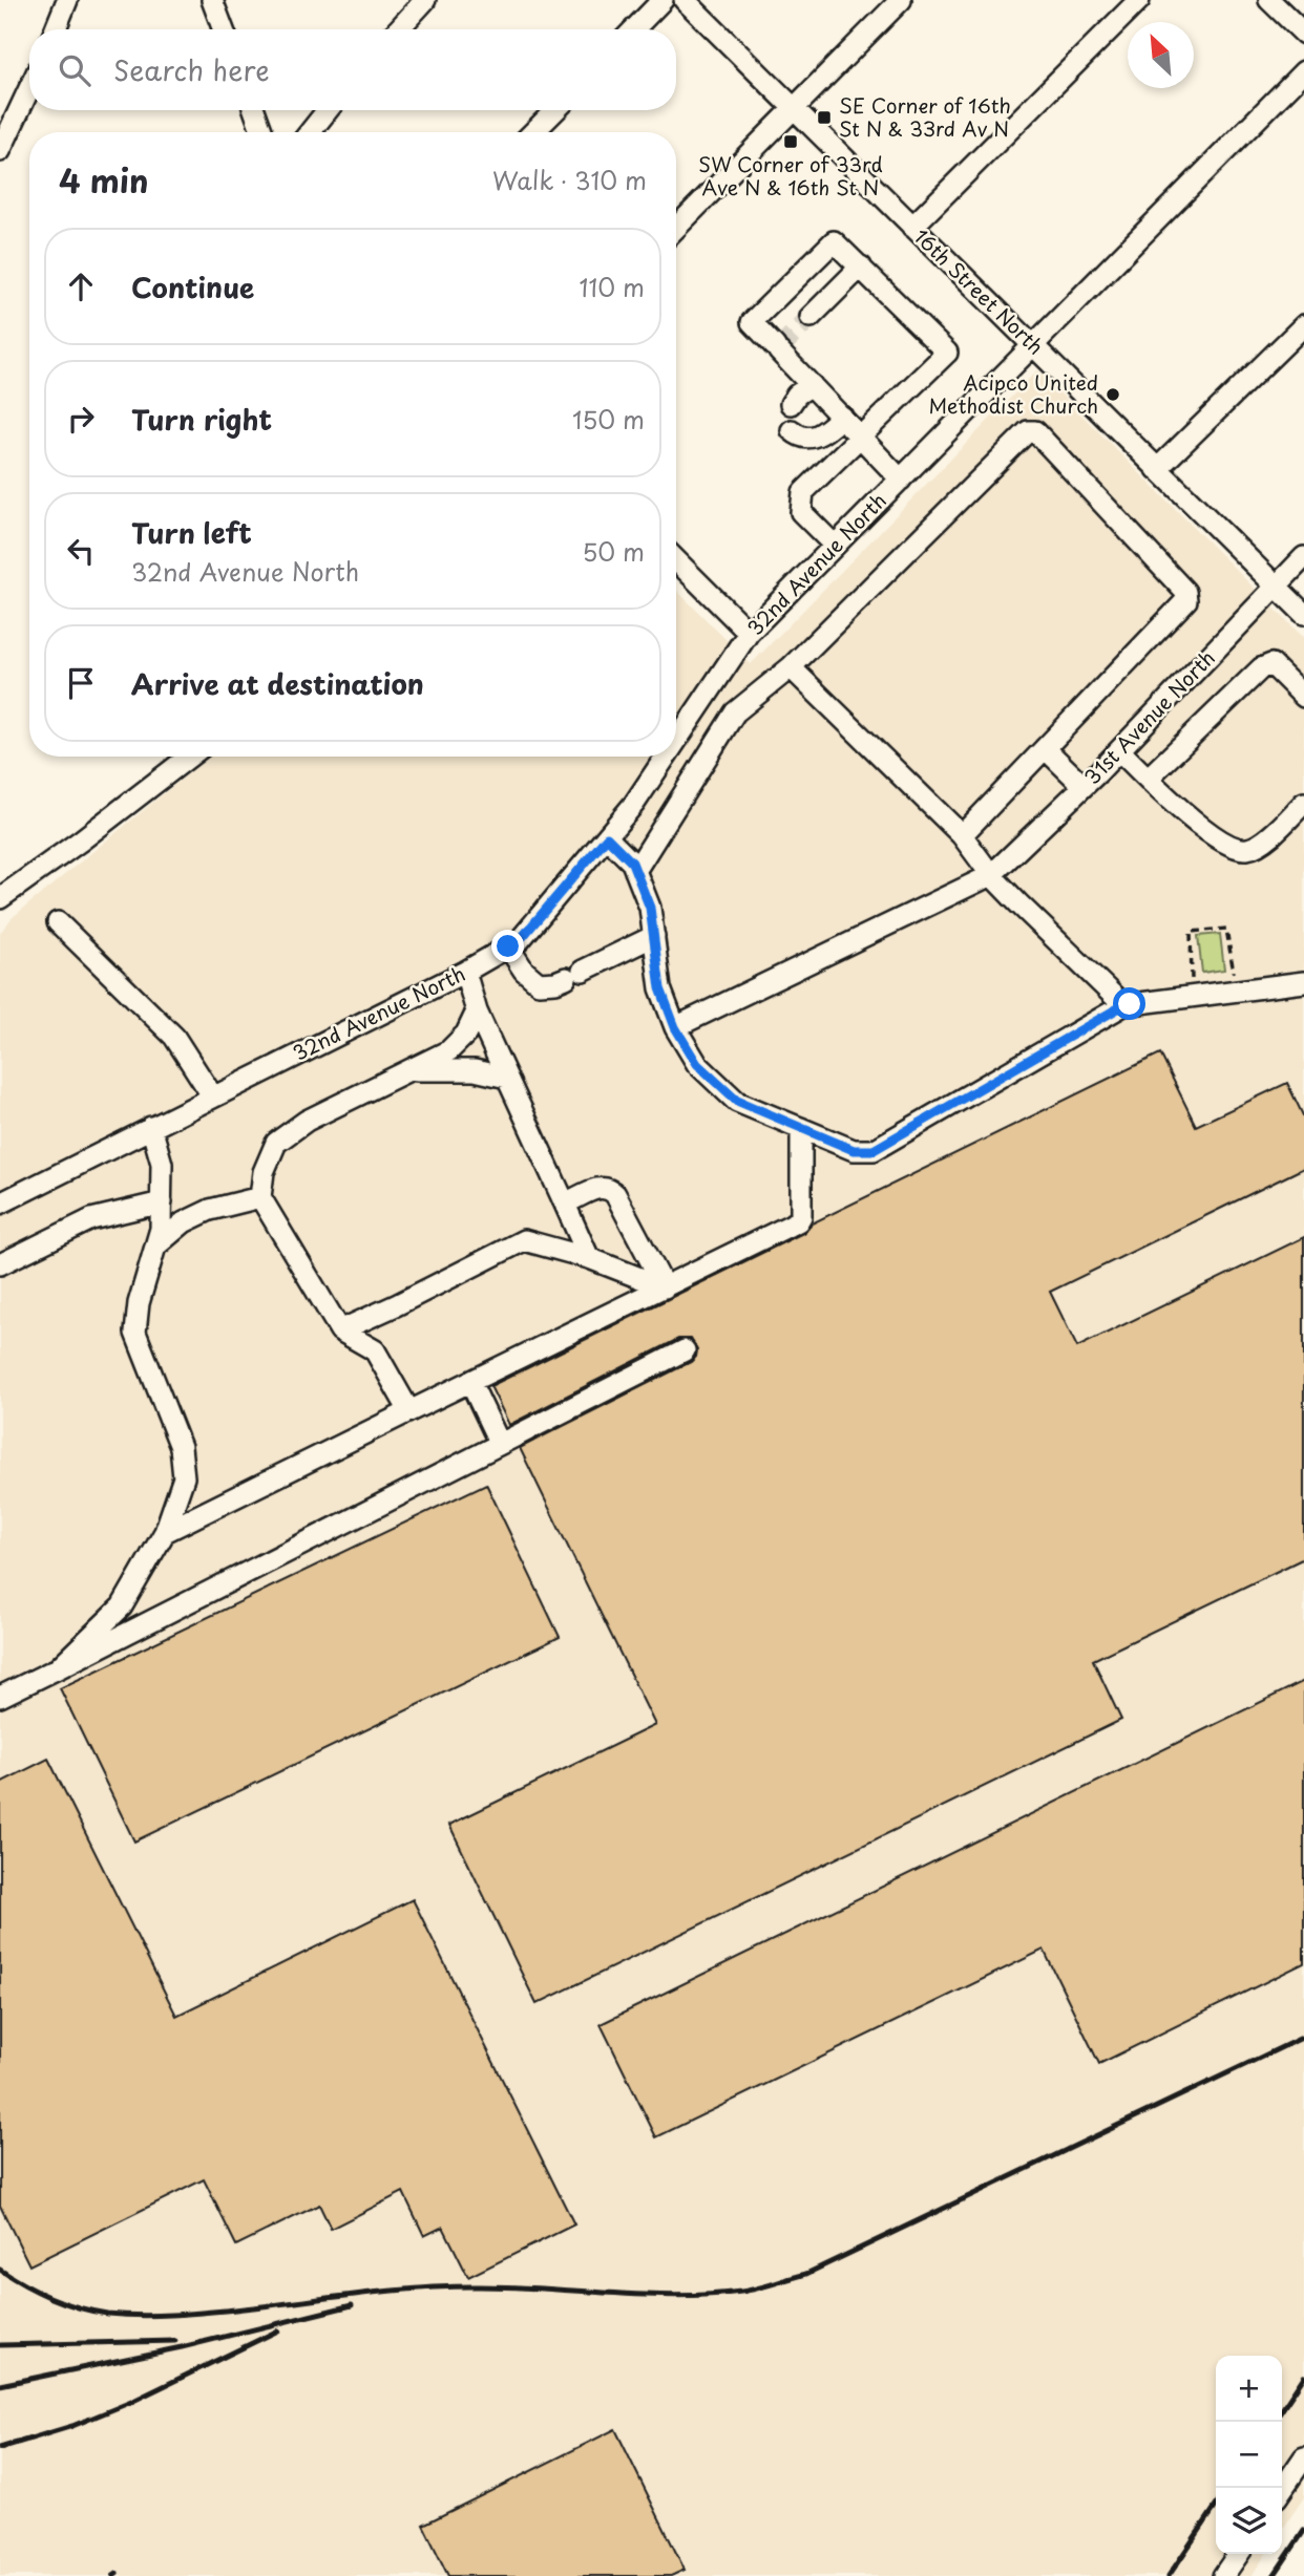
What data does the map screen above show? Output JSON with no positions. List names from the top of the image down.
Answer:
{
  "streets": {
    "street": ["16th Street North", "32nd Avenue North", "31st Avenue North"]
  },
  "crossings": [
    ["16th Street North", "32nd Avenue North"],
    ["16th Street North", "31st Avenue North"]
  ],
  "places": {
    "transit": ["SE Corner of 16th St N & 33rd Av N", "SW Corner of 33rd Ave N & 16th St N"],
    "other": ["Acipco United Methodist Church"]
  },
  "north": "top left",
  "page": {
    "search": "Search here",
    "heading": ["4 min", "Walk · 310 m"],
    "list": [
      ["Continue", "110 m"],
      ["Turn right", "150 m"],
      ["Turn left", "32nd Avenue North", "50 m"],
      "Arrive at destination"
    ],
    "map_buttons": ["+", "−"]
  }
}
